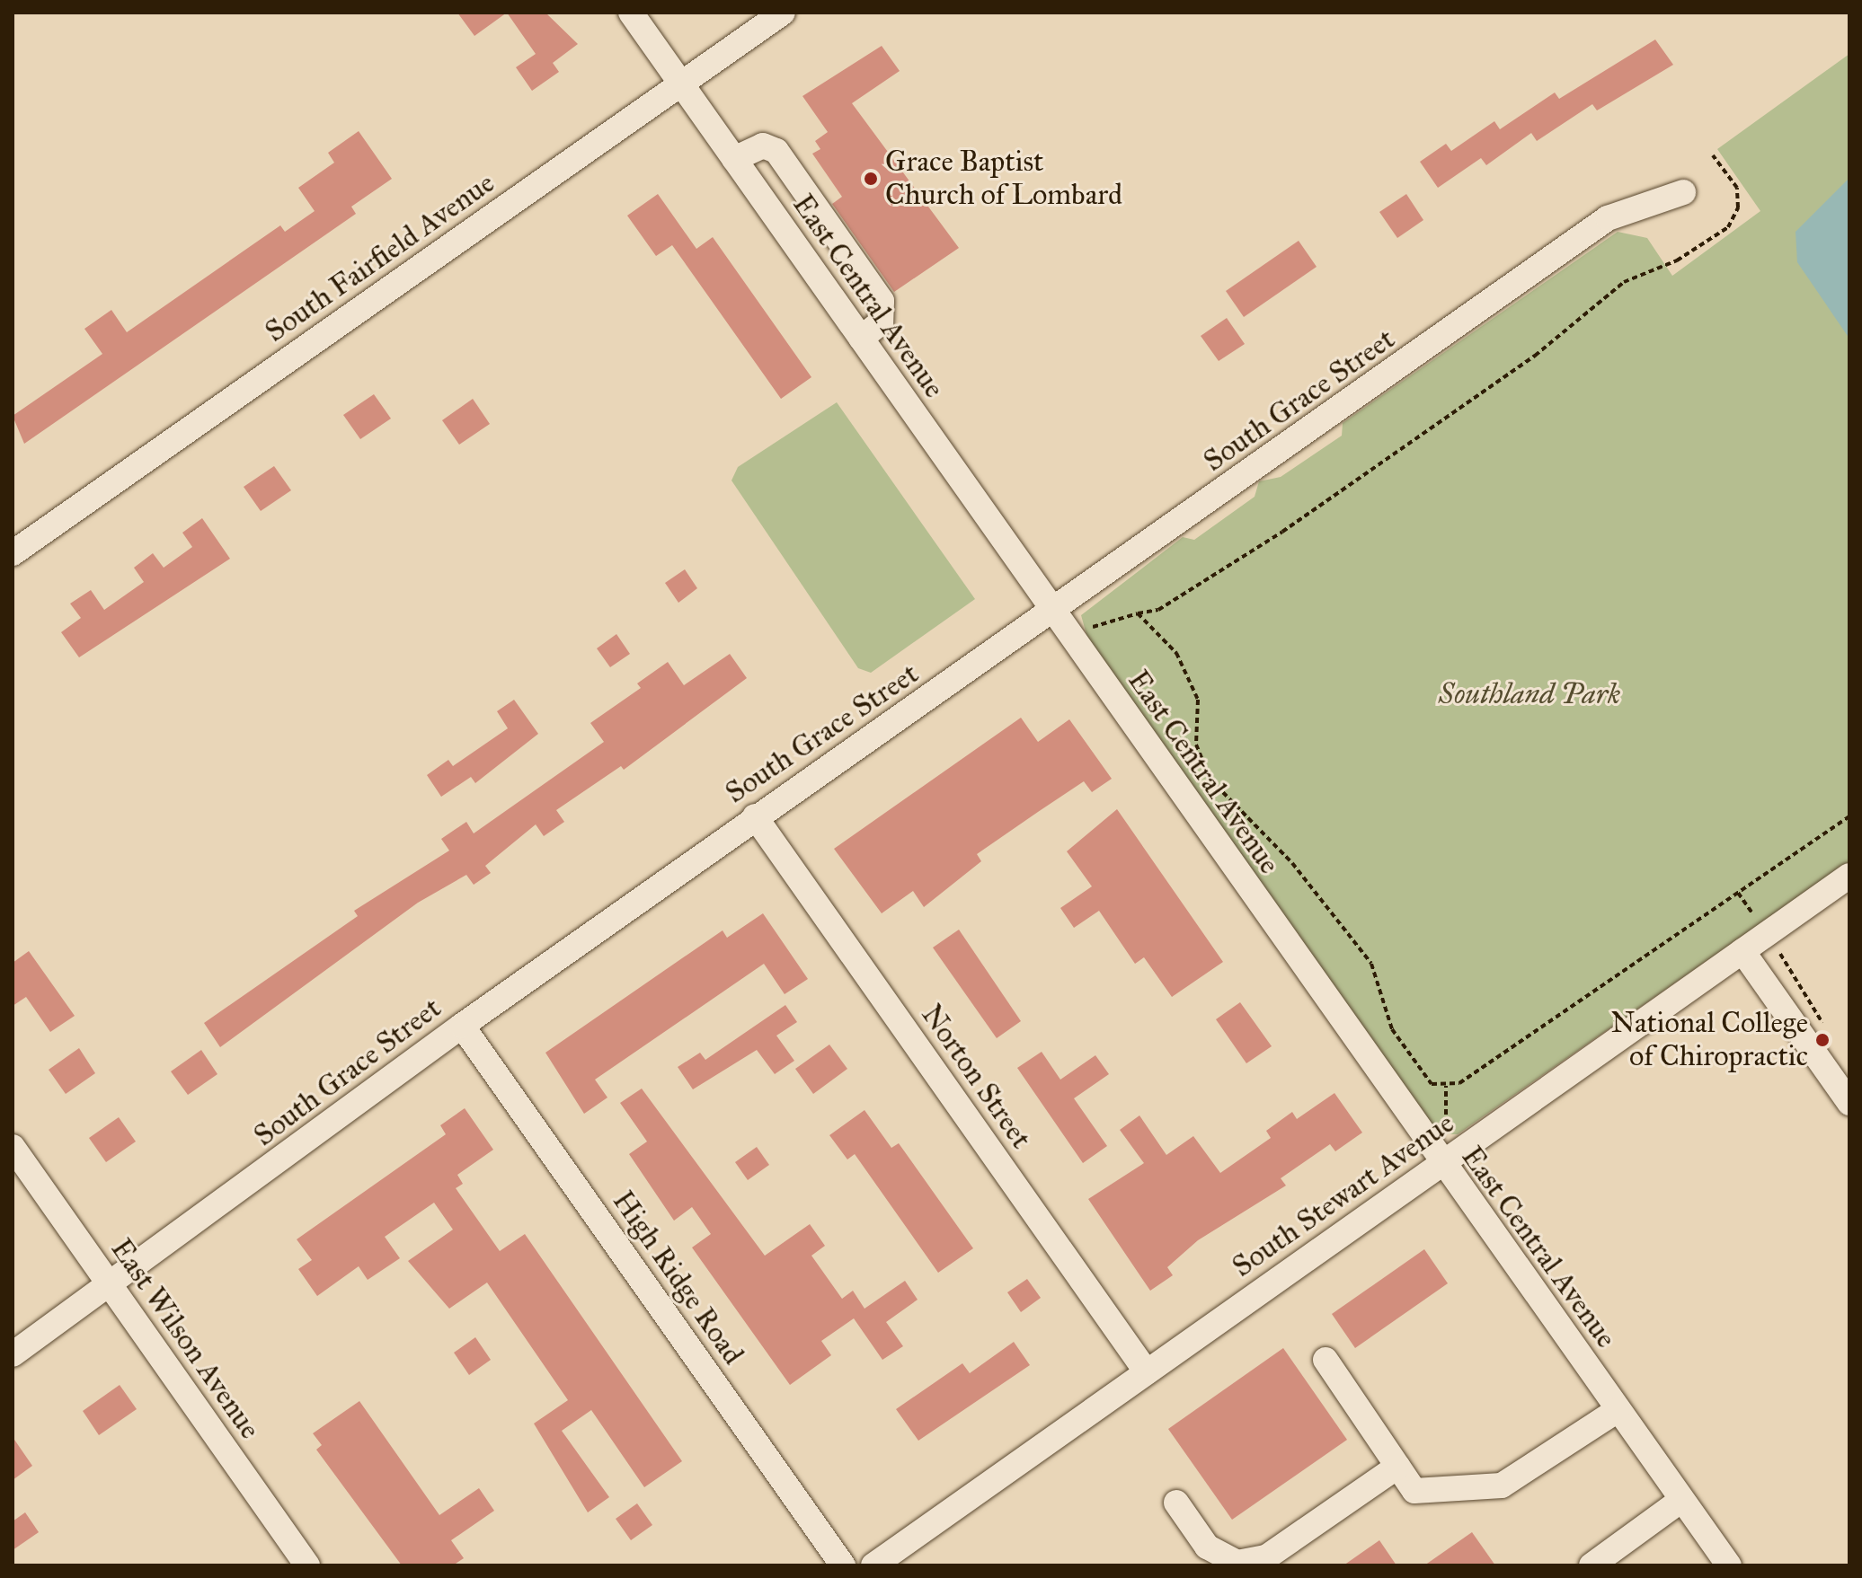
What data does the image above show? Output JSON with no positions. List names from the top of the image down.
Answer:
{
  "streets": {
    "street": [
      "South Fairfield Avenue",
      "East Central Avenue",
      "South Grace Street",
      "Norton Street",
      "South Stewart Avenue",
      "High Ridge Road",
      "East Wilson Avenue"
    ]
  },
  "crossings": [
    ["South Fairfield Avenue", "East Central Avenue"],
    ["East Central Avenue", "South Grace Street"],
    ["East Central Avenue", "South Stewart Avenue"],
    ["South Grace Street", "Norton Street"],
    ["South Grace Street", "High Ridge Road"],
    ["South Grace Street", "East Wilson Avenue"],
    ["Norton Street", "South Stewart Avenue"]
  ],
  "parks": ["Southland Park"],
  "places": ["Grace Baptist Church of Lombard", "National College of Chiropractic"]
}
